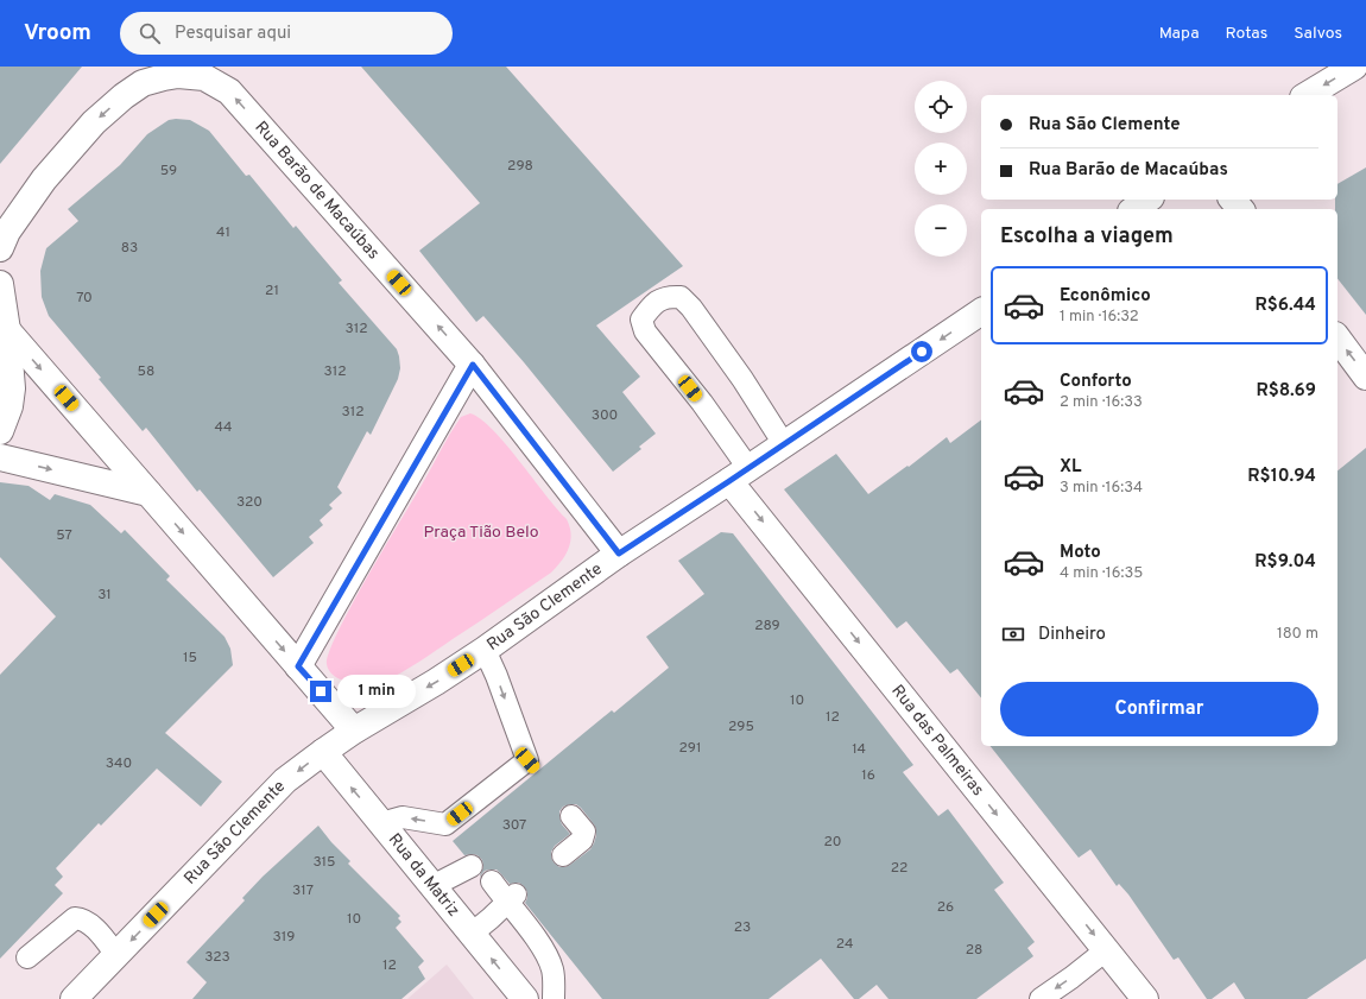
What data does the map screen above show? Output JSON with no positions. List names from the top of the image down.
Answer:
{
  "streets": {
    "street": [
      "Rua Barão de Macaúbas",
      "Rua São Clemente",
      "Rua das Palmeiras",
      "Rua da Matriz"
    ]
  },
  "crossings": [
    ["Rua Barão de Macaúbas", "Rua São Clemente"],
    ["Rua São Clemente", "Rua das Palmeiras"],
    ["Rua São Clemente", "Rua da Matriz"]
  ],
  "one_way": ["Rua São Clemente", "Rua das Palmeiras", "Rua da Matriz"],
  "parks": ["Praça Tião Belo"],
  "house_numbers": [
    "298",
    "59",
    "41",
    "83",
    "21",
    "70",
    "312",
    "58",
    "312",
    "312",
    "300",
    "44",
    "320",
    "57",
    "31",
    "289",
    "15",
    "10",
    "12",
    "295",
    "291",
    "14",
    "340",
    "16",
    "307",
    "20",
    "315",
    "22",
    "317",
    "26",
    "10",
    "23",
    "319",
    "24",
    "28",
    "323",
    "12"
  ],
  "page": {
    "header": "Vroom",
    "search": "Pesquisar aqui",
    "nav": ["Mapa", "Rotas", "Salvos"],
    "map_buttons": ["+", "−"],
    "banner": ["Rua São Clemente", "Rua Barão de Macaúbas"],
    "heading": "Escolha a viagem",
    "list": [
      {
        "name": "Econômico",
        "note": "1 min · 16:32",
        "value": "R$6.44"
      },
      {
        "name": "Conforto",
        "note": "2 min · 16:33",
        "value": "R$8.69"
      },
      {
        "name": "XL",
        "note": "3 min · 16:34",
        "value": "R$10.94"
      },
      {
        "name": "Moto",
        "note": "4 min · 16:35",
        "value": "R$9.04"
      }
    ],
    "pay": ["Dinheiro", "180 m"],
    "buttons": "Confirmar",
    "bubble": "1 min"
  }
}
